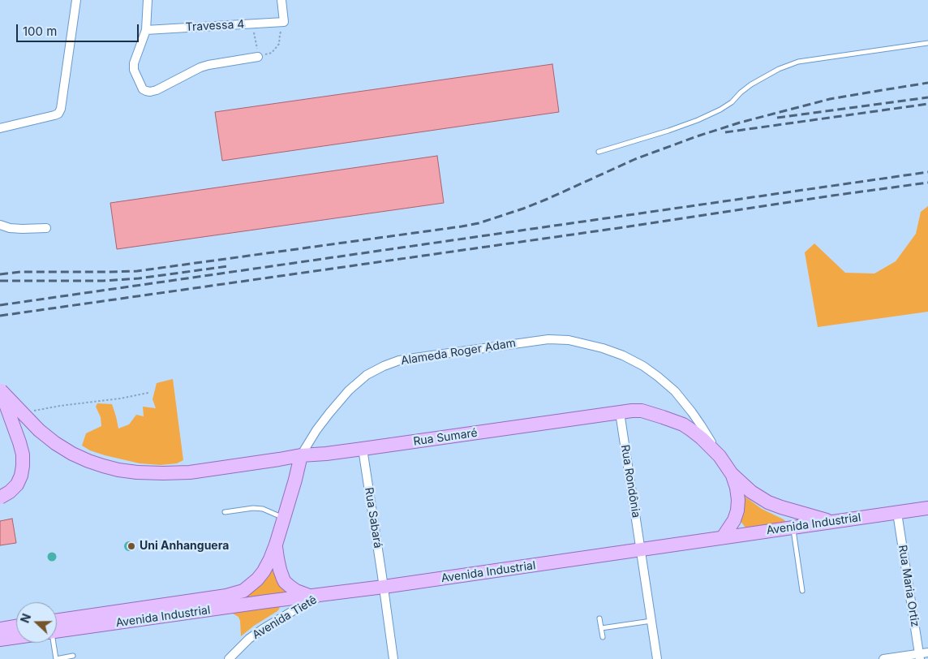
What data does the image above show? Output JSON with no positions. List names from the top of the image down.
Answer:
{
  "streets": {
    "main road": ["Alameda Roger Adam", "Rua Sumaré", "Avenida Industrial"],
    "street": [
      "Travessa 4",
      "Rua Rondônia",
      "Rua Sabará",
      "Rua Maria Ortiz",
      "Avenida Tietê"
    ]
  },
  "crossings": [
    ["Alameda Roger Adam", "Rua Sumaré"],
    ["Alameda Roger Adam", "Avenida Industrial"],
    ["Rua Sumaré", "Rua Rondônia"],
    ["Rua Sumaré", "Rua Sabará"],
    ["Rua Sumaré", "Avenida Industrial"],
    ["Rua Rondônia", "Avenida Industrial"],
    ["Rua Sabará", "Avenida Industrial"],
    ["Avenida Industrial", "Rua Maria Ortiz"],
    ["Avenida Industrial", "Avenida Tietê"]
  ],
  "places": ["Uni Anhanguera"],
  "scale_bar": "100 m",
  "north": "left"
}
